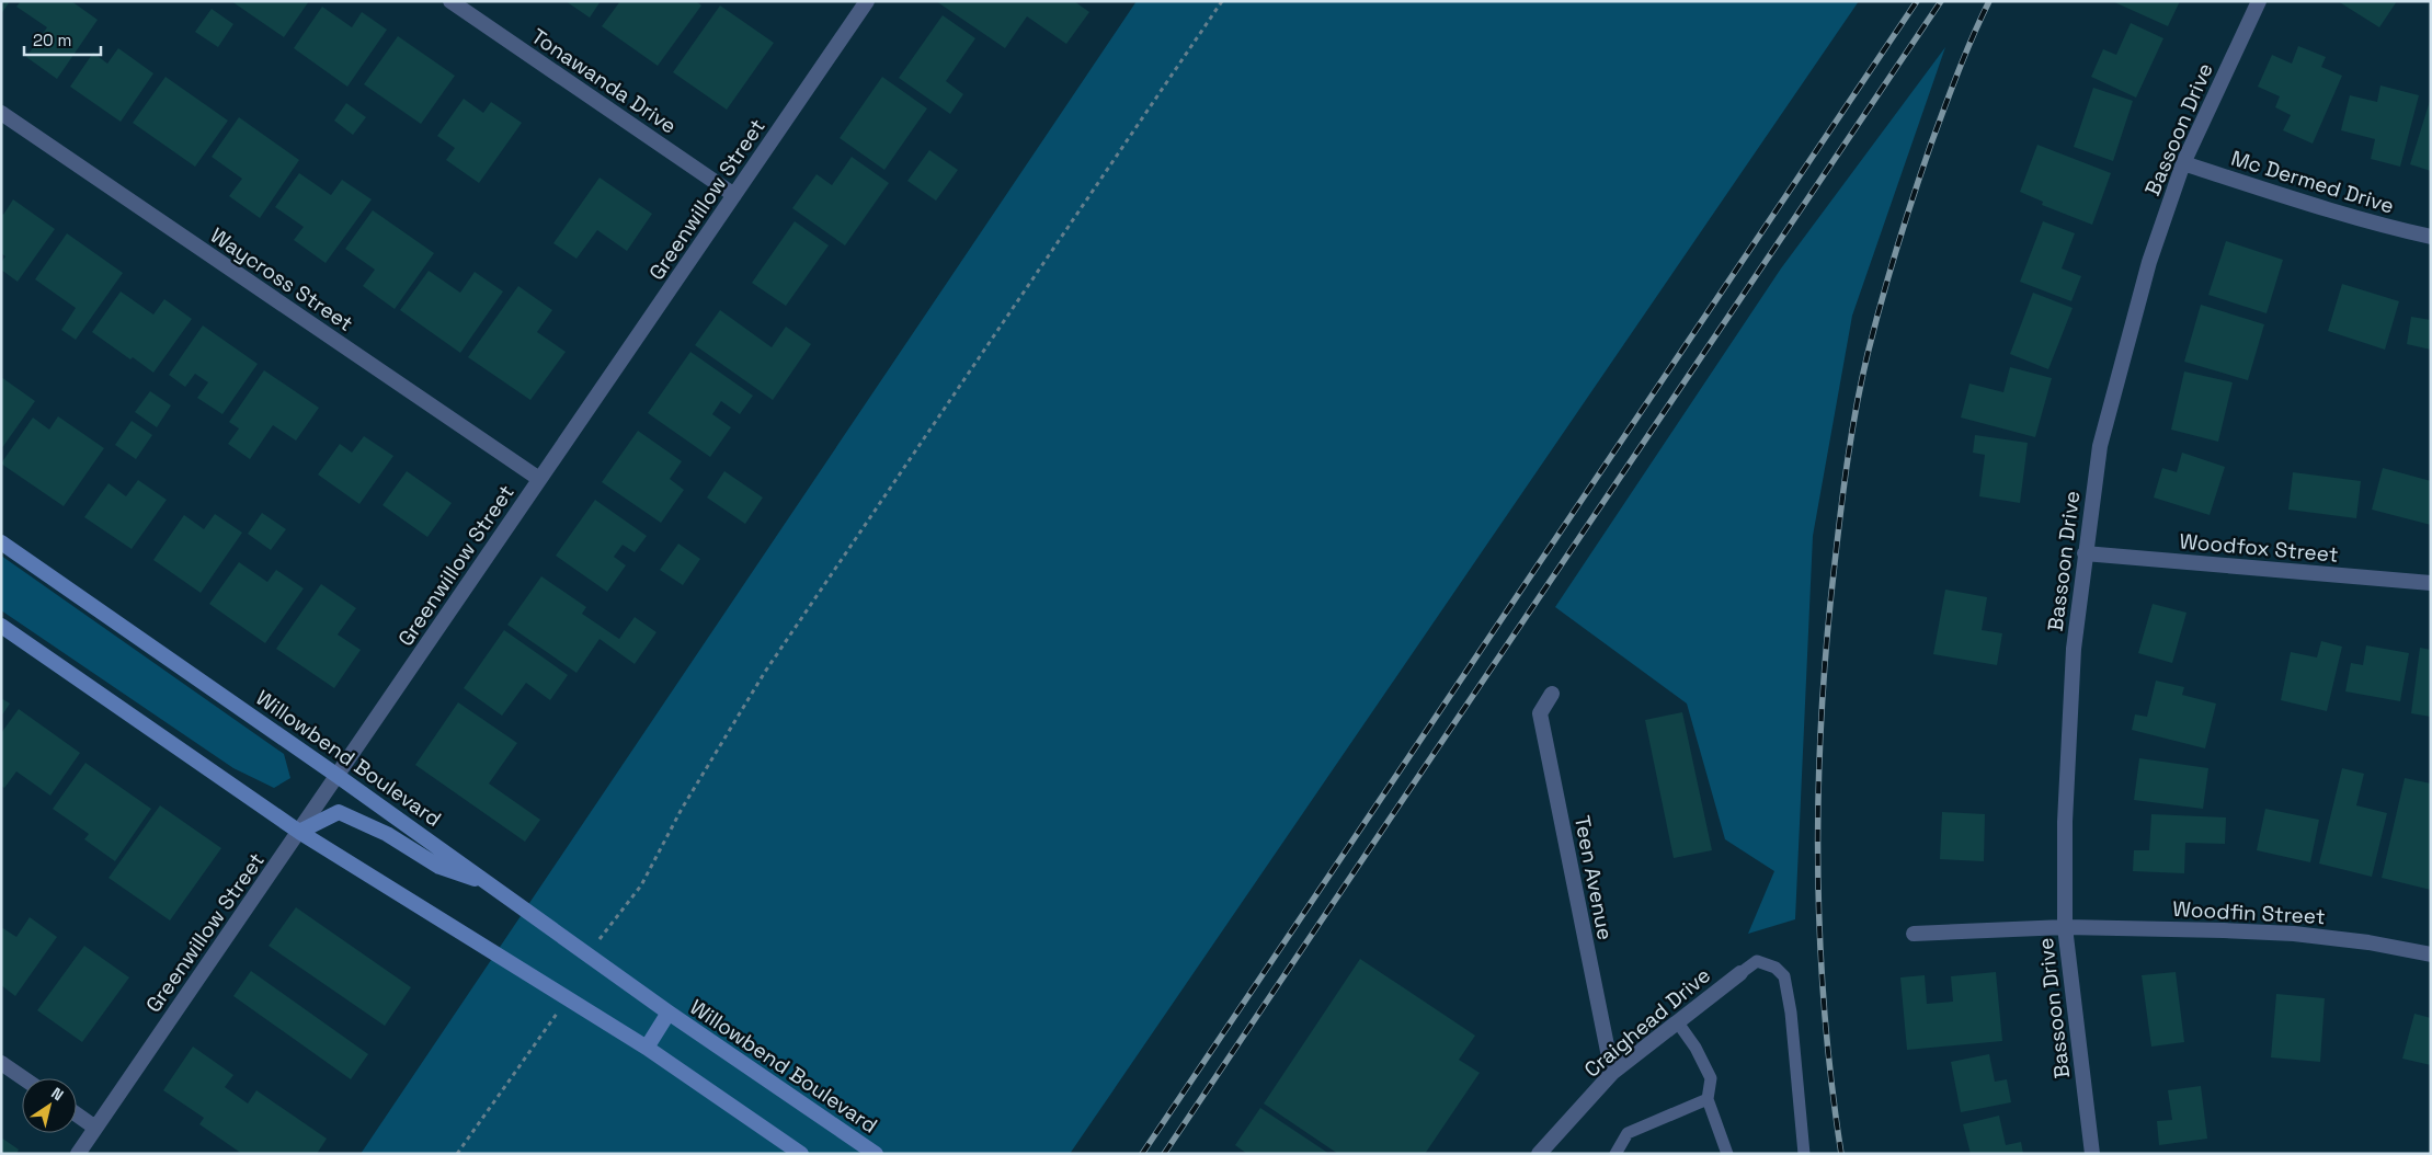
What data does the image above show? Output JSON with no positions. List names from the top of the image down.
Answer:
{
  "streets": {
    "main road": ["Willowbend Boulevard"],
    "street": [
      "Tonawanda Drive",
      "Bassoon Drive",
      "Mc Dermed Drive",
      "Greenwillow Street",
      "Waycross Street",
      "Woodfox Street",
      "Teen Avenue",
      "Woodfin Street",
      "Craighead Drive"
    ]
  },
  "crossings": [
    ["Tonawanda Drive", "Greenwillow Street"],
    ["Bassoon Drive", "Mc Dermed Drive"],
    ["Bassoon Drive", "Woodfox Street"],
    ["Bassoon Drive", "Woodfin Street"],
    ["Greenwillow Street", "Waycross Street"],
    ["Greenwillow Street", "Willowbend Boulevard"],
    ["Teen Avenue", "Craighead Drive"]
  ],
  "scale_bar": "20 m",
  "north": "top right"
}
